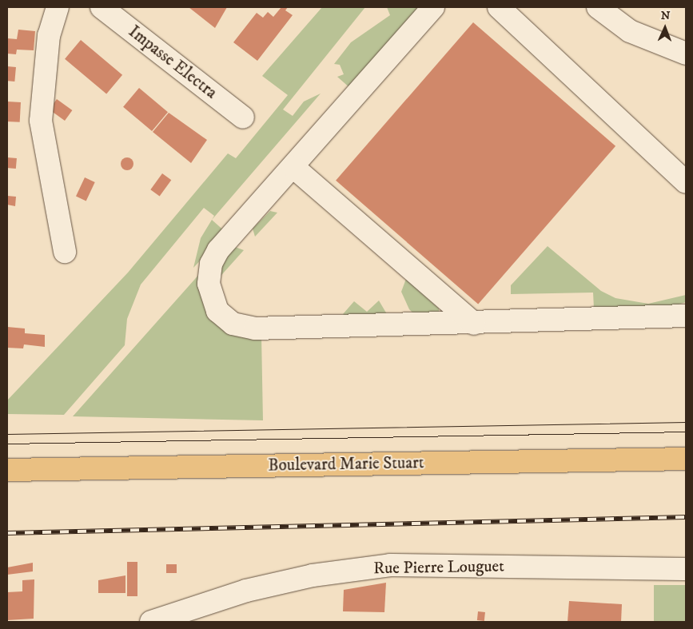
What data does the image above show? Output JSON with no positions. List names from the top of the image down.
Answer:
{
  "streets": {
    "main road": ["Boulevard Marie Stuart"],
    "street": ["Impasse Electra", "Rue Pierre Louguet"]
  },
  "north": "top"
}
